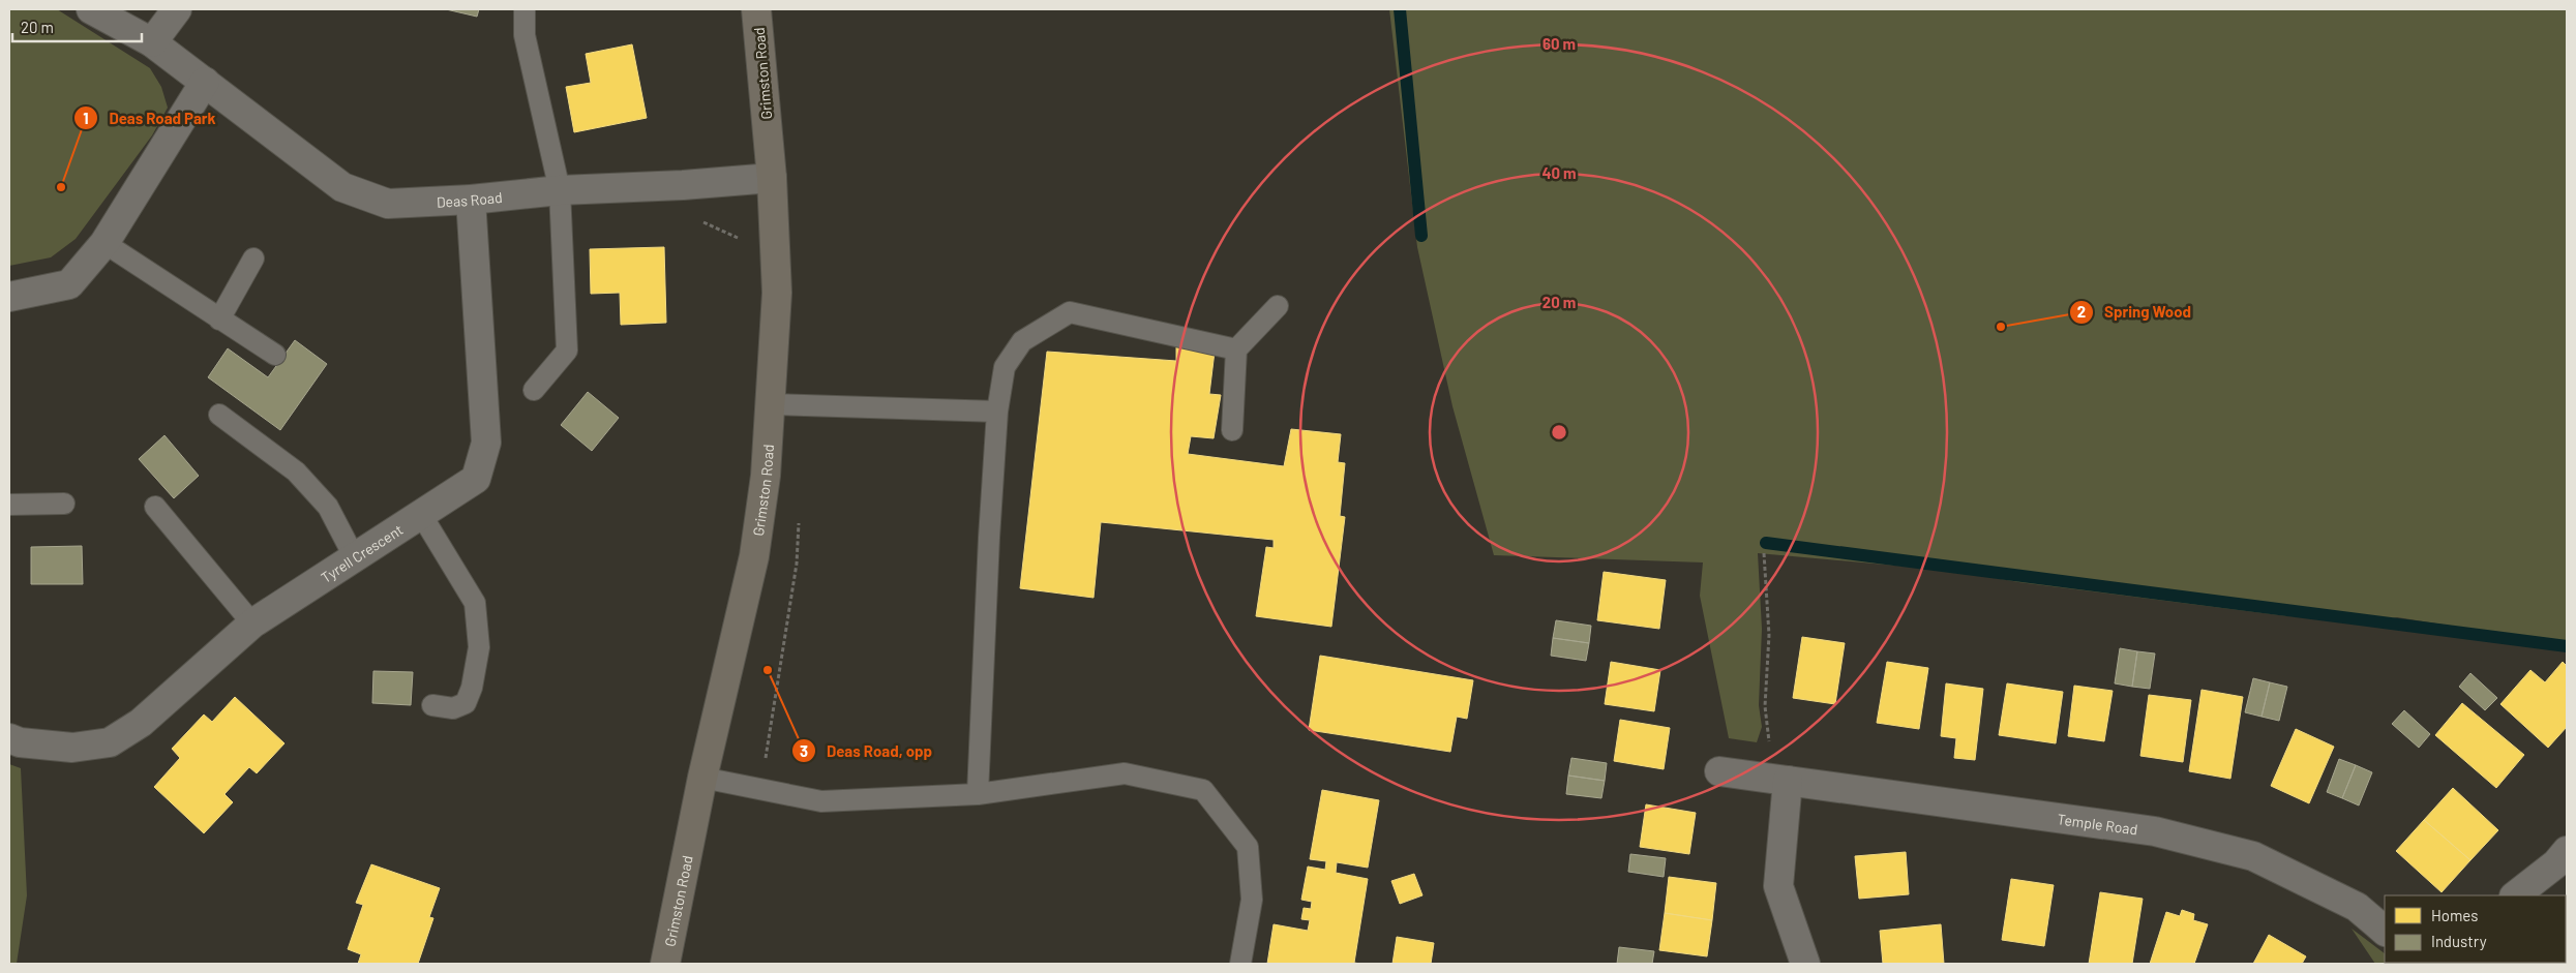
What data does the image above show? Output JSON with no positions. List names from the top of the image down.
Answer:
{
  "streets": {
    "main road": ["Grimston Road"],
    "street": ["Deas Road", "Tyrell Crescent", "Temple Road"]
  },
  "crossings": [
    ["Grimston Road", "Deas Road"],
    ["Deas Road", "Tyrell Crescent"]
  ],
  "places": ["Deas Road Park", "Spring Wood", "Deas Road, opp"],
  "legend": ["Homes", "Industry"],
  "scale_bar": "20 m",
  "rings": ["60 m", "40 m", "20 m"]
}
